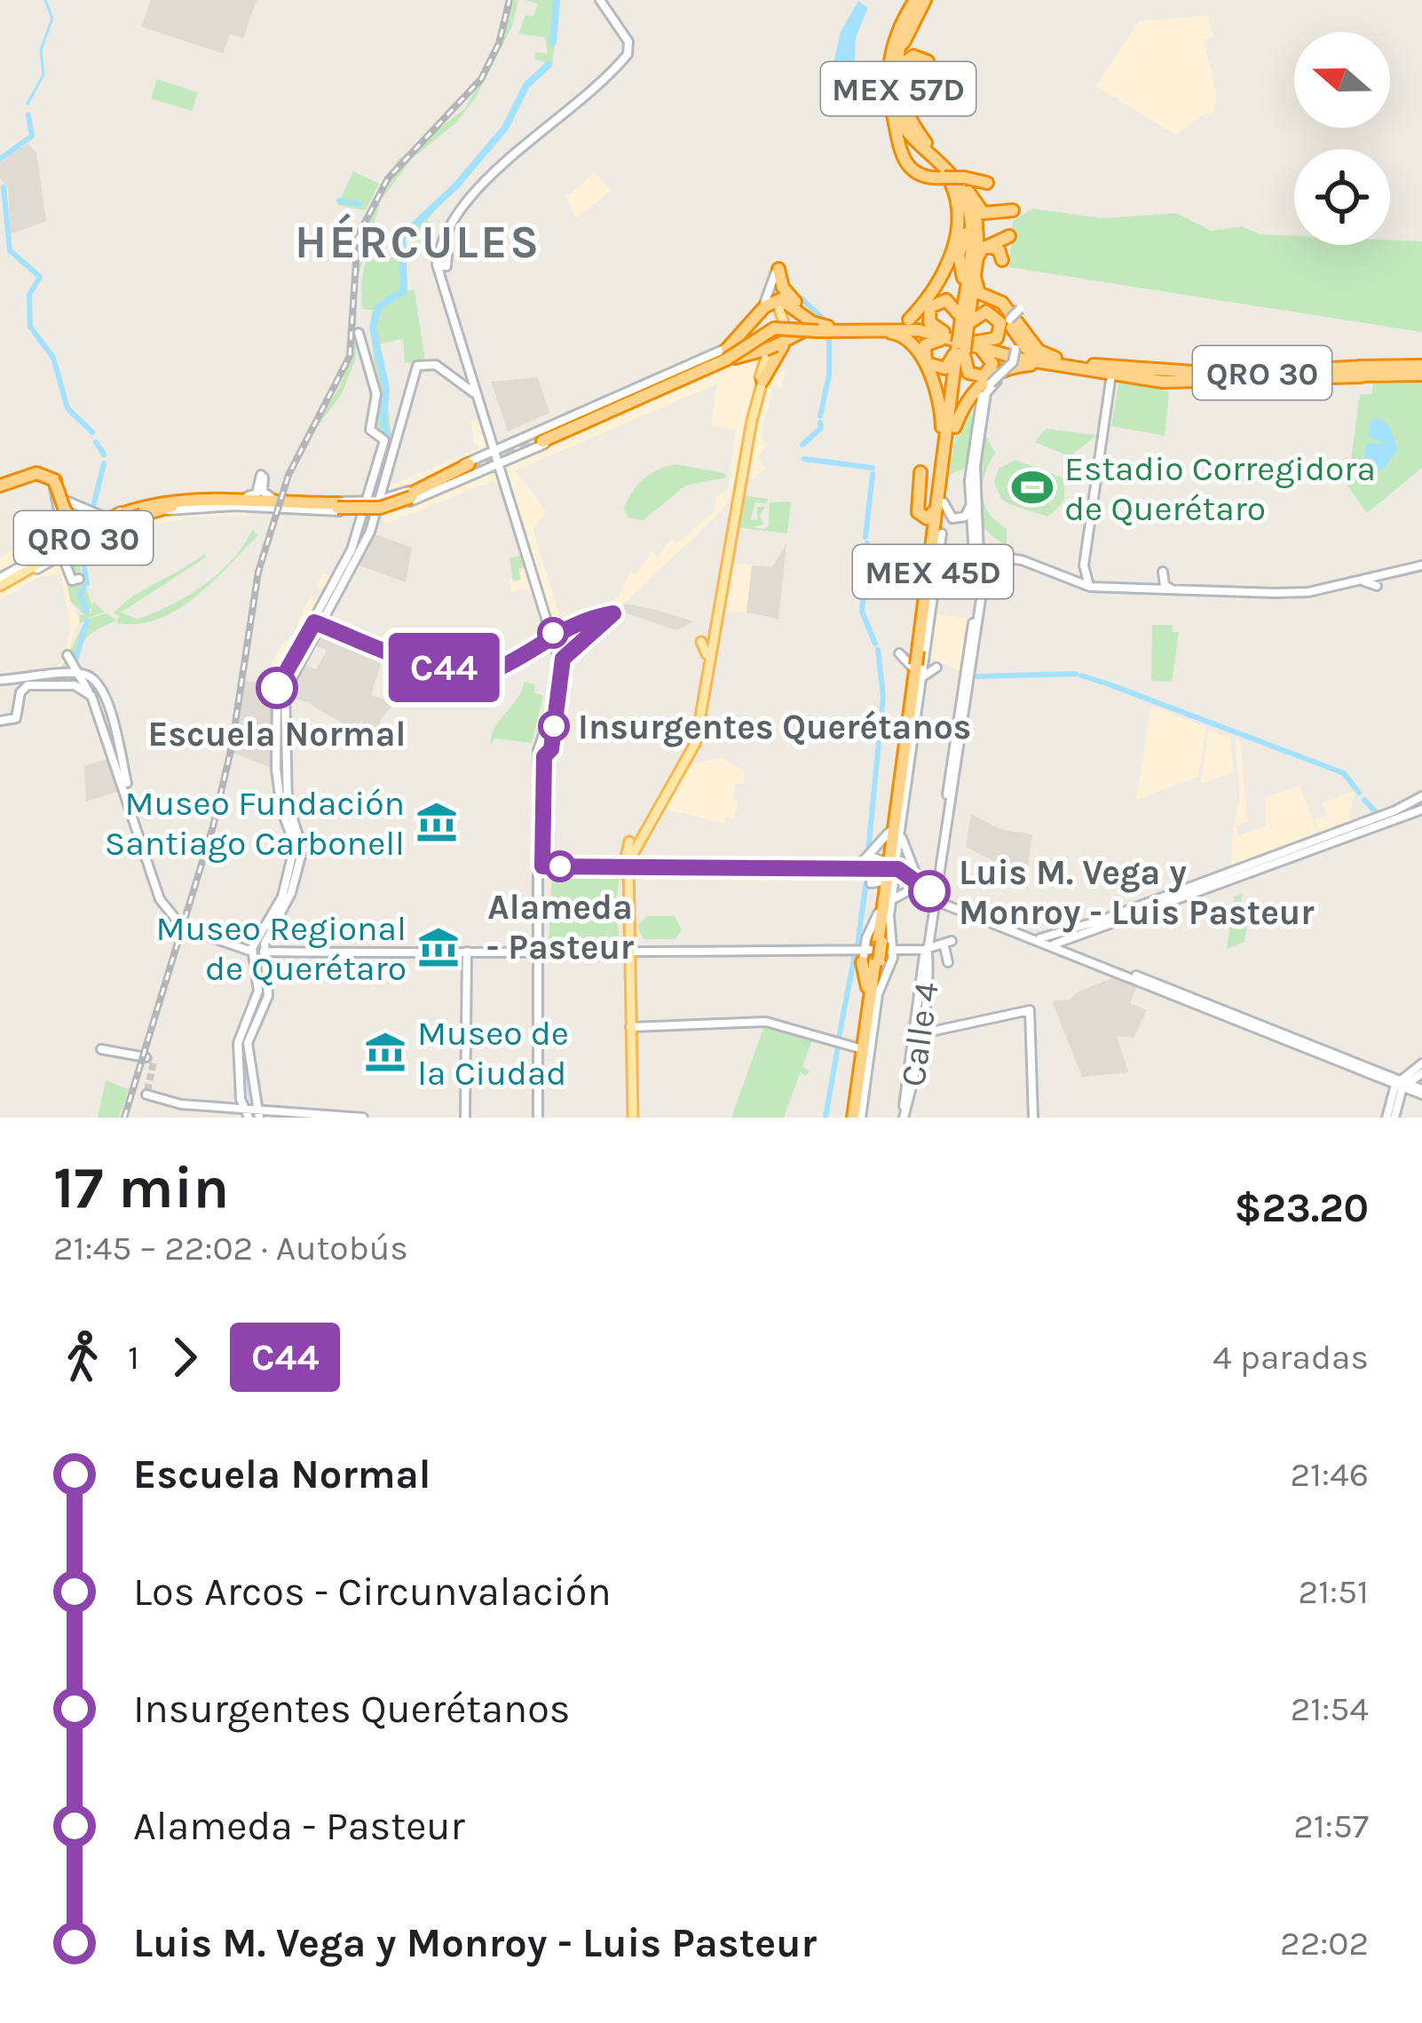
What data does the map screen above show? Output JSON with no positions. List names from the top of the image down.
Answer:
{
  "streets": {
    "highway": ["MEX 57D", "QRO 30", "MEX 45D"],
    "main road": ["Calle 4"]
  },
  "crossings": [
    ["MEX 57D", "QRO 30"],
    ["MEX 57D", "MEX 45D"]
  ],
  "districts": ["HÉRCULES"],
  "places": {
    "sports": ["Estadio Corregidora de Querétaro"],
    "other": [
      "Escuela Normal",
      "Insurgentes Querétanos",
      "Alameda - Pasteur",
      "Luis M. Vega y Monroy - Luis Pasteur"
    ],
    "museum": ["Museo Fundación Santiago Carbonell", "Museo Regional de Querétaro", "Museo de la Ciudad"]
  },
  "lines": ["bus line C44"],
  "north": "left",
  "page": {
    "on_map": "C44",
    "heading": ["17 min", "21:45 – 22:02 · Autobús", "$23.20"],
    "legs": ["1", "C44", "4 paradas"],
    "list": [
      {
        "name": "Escuela Normal",
        "value": "21:46"
      },
      {
        "name": "Los Arcos - Circunvalación",
        "value": "21:51"
      },
      {
        "name": "Insurgentes Querétanos",
        "value": "21:54"
      },
      {
        "name": "Alameda - Pasteur",
        "value": "21:57"
      },
      {
        "name": "Luis M. Vega y Monroy - Luis Pasteur",
        "value": "22:02"
      }
    ]
  }
}
